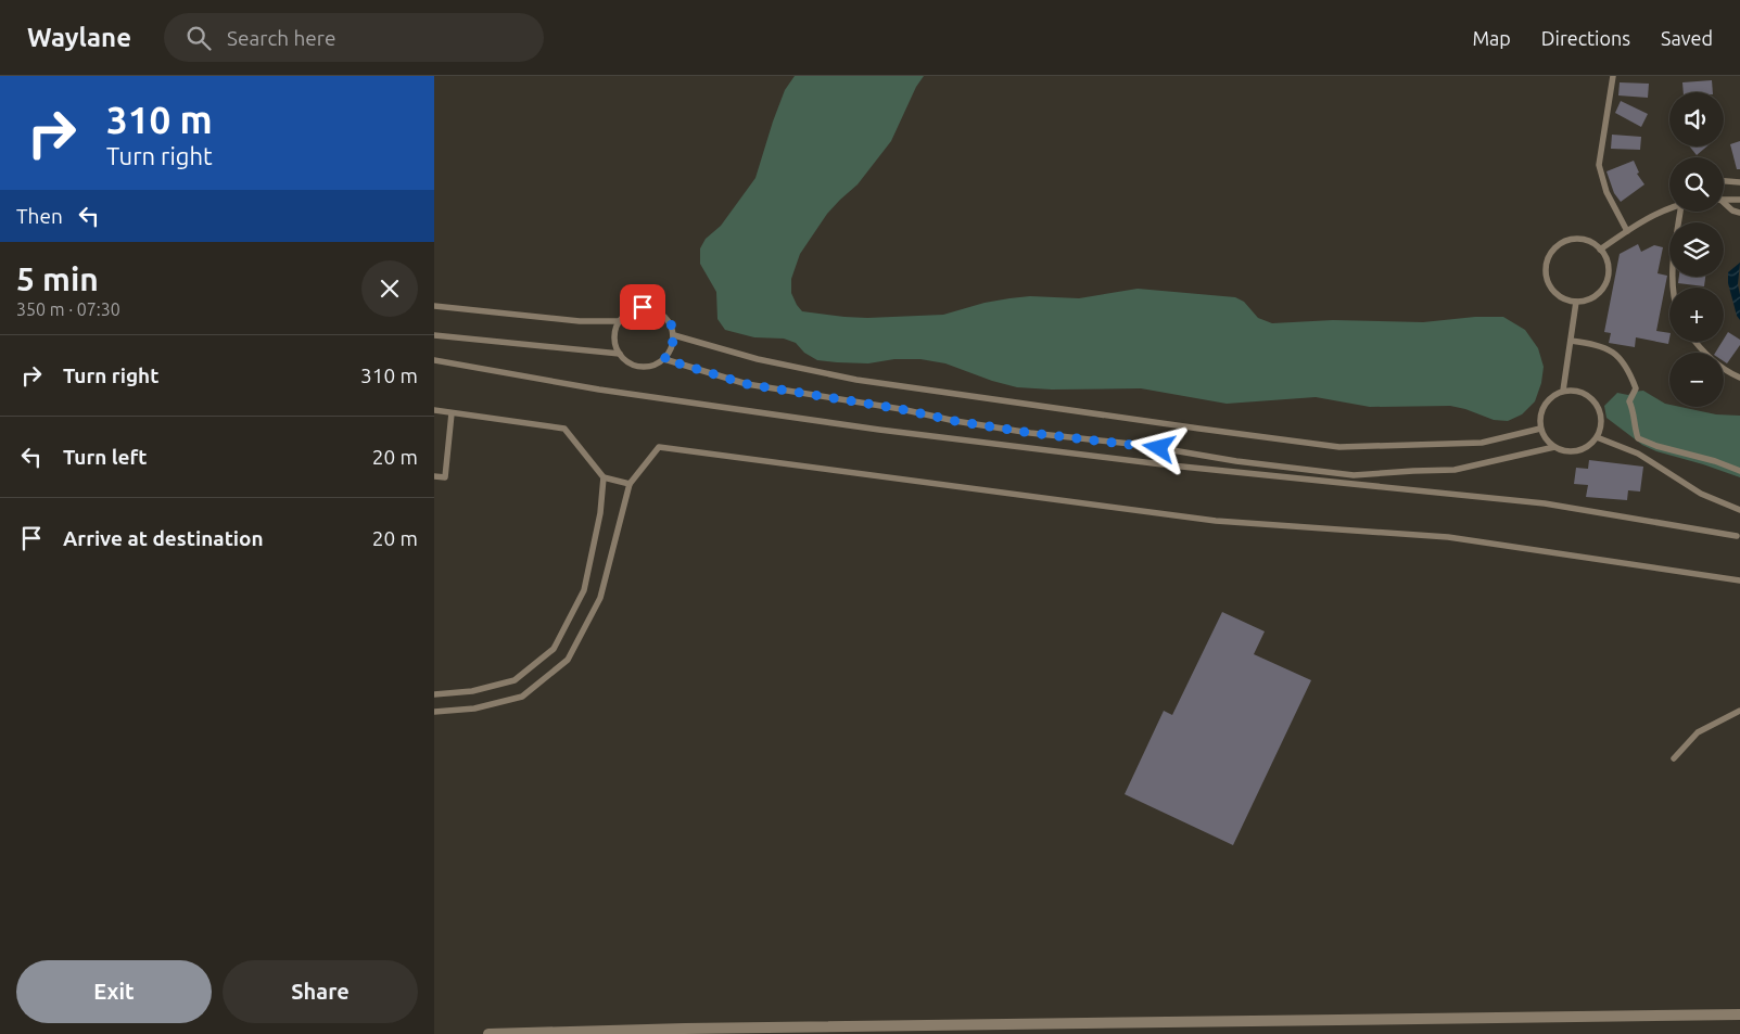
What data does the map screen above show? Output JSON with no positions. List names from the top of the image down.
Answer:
{
  "page": {
    "header": "Waylane",
    "search": "Search here",
    "nav": ["Map", "Directions", "Saved"],
    "turn": ["310 m", "Turn right"],
    "map_buttons": ["+", "−"],
    "then": "Then",
    "heading": ["5 min", "350 m · 07:30"],
    "list": [
      {
        "name": "Turn right",
        "value": "310 m"
      },
      {
        "name": "Turn left",
        "value": "20 m"
      },
      {
        "name": "Arrive at destination",
        "value": "20 m"
      }
    ],
    "buttons": ["Exit", "Share"]
  }
}
